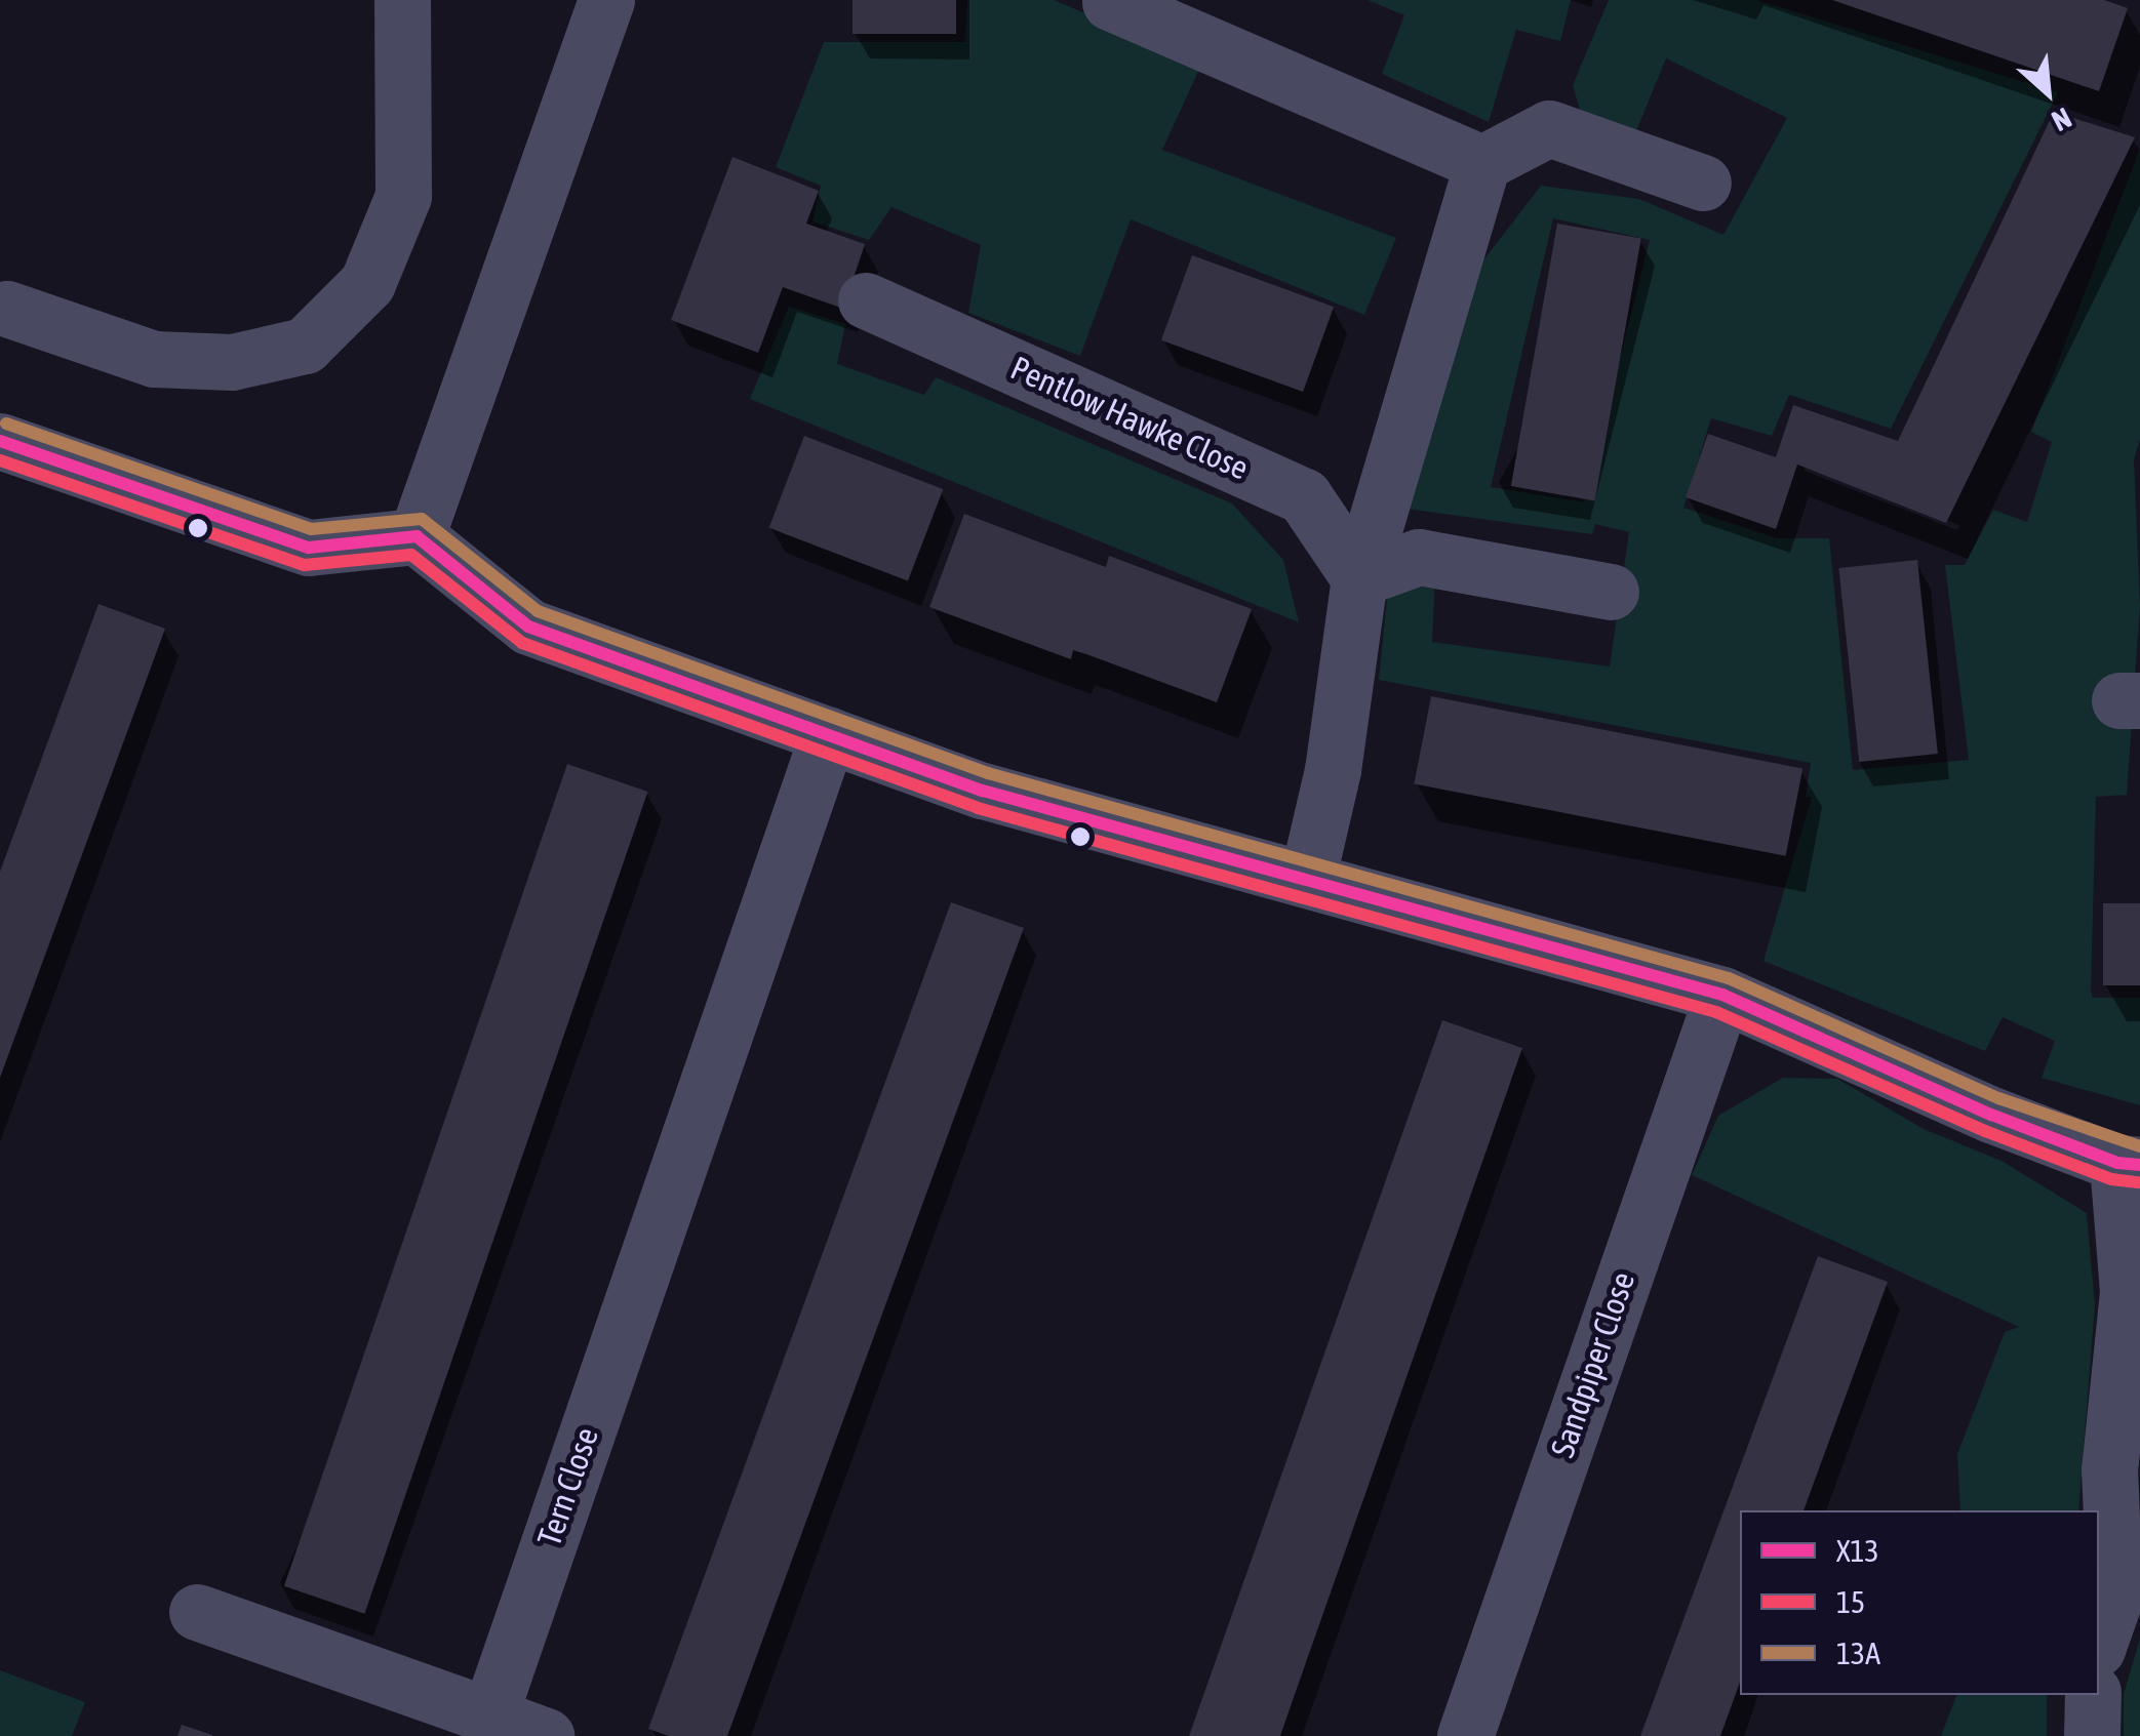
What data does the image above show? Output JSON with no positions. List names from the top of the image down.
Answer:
{
  "streets": {
    "street": ["Pentlow Hawke Close", "Sandpiper Close", "Tern Close"]
  },
  "lines": ["transit line 13A", "transit line X13", "transit line 15"],
  "legend": ["X13", "15", "13A"],
  "north": "bottom right"
}
